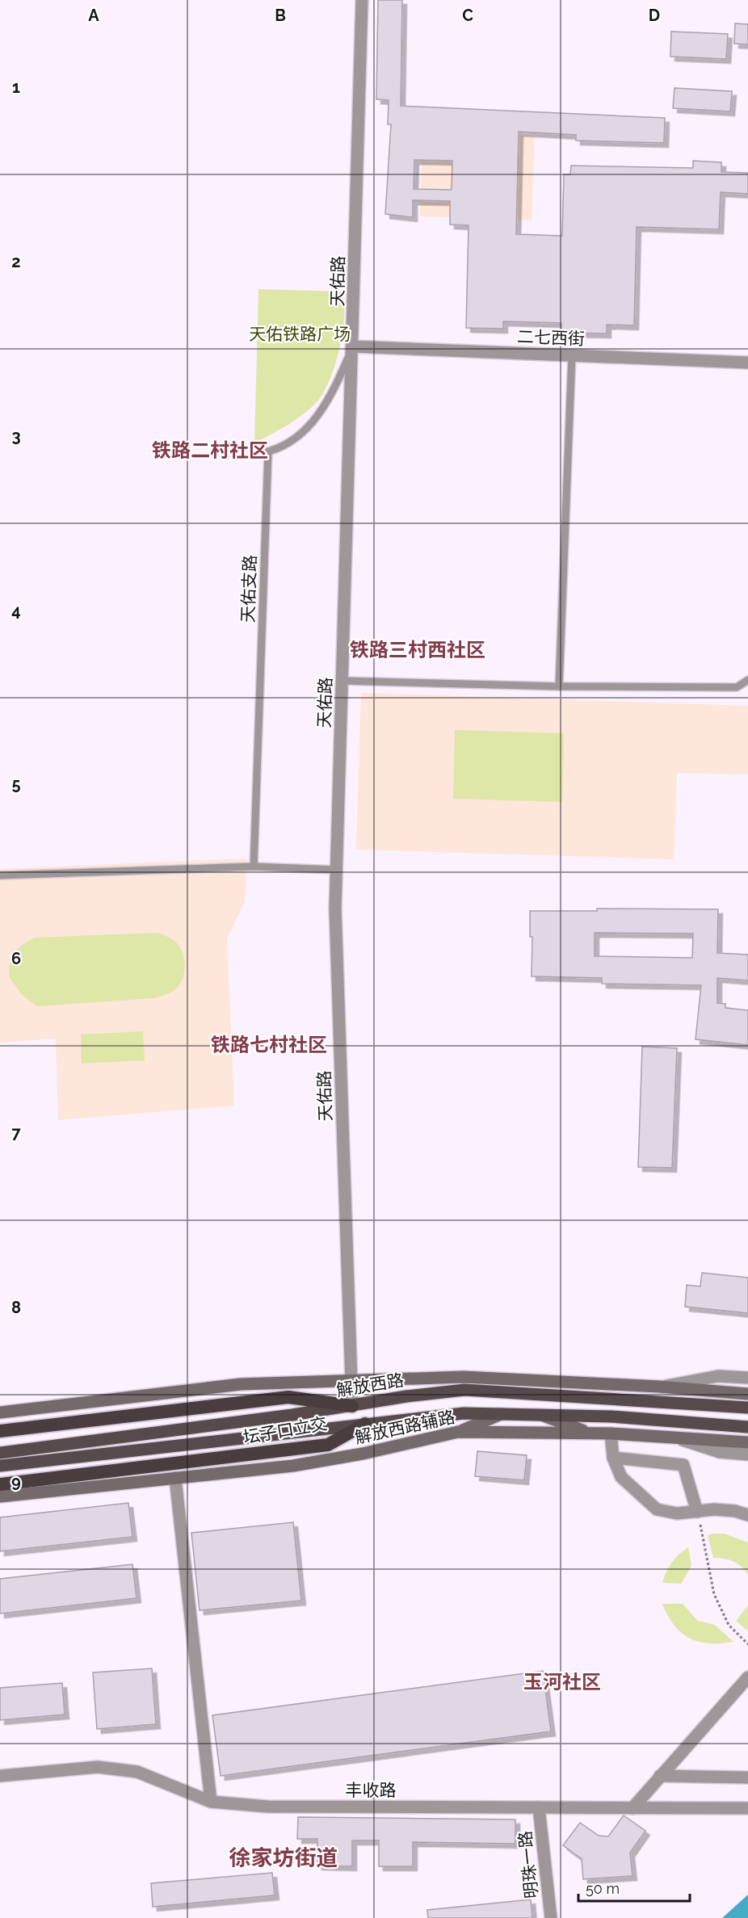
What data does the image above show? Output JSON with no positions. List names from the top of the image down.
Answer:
{
  "streets": {
    "highway": ["坛子口立交"],
    "main road": ["解放西路", "解放西路辅路"],
    "street": [
      "天佑路",
      "二七西街",
      "丰收路",
      "明珠一路"
    ],
    "lane": ["天佑支路"]
  },
  "crossings": [
    ["天佑路", "二七西街"],
    ["天佑路", "天佑支路"],
    ["天佑路", "解放西路"],
    ["天佑路", "坛子口立交"],
    ["二七西街", "天佑支路"],
    ["解放西路", "坛子口立交"],
    ["丰收路", "明珠一路"]
  ],
  "districts": [
    "铁路二村社区",
    "铁路三村西社区",
    "铁路七村社区",
    "玉河社区",
    "徐家坊街道"
  ],
  "parks": ["天佑铁路广场"],
  "scale_bar": "50 m",
  "grid": {
    "columns": [
      "A",
      "B",
      "C",
      "D"
    ],
    "rows": [
      "1",
      "2",
      "3",
      "4",
      "5",
      "6",
      "7",
      "8",
      "9"
    ]
  }
}
